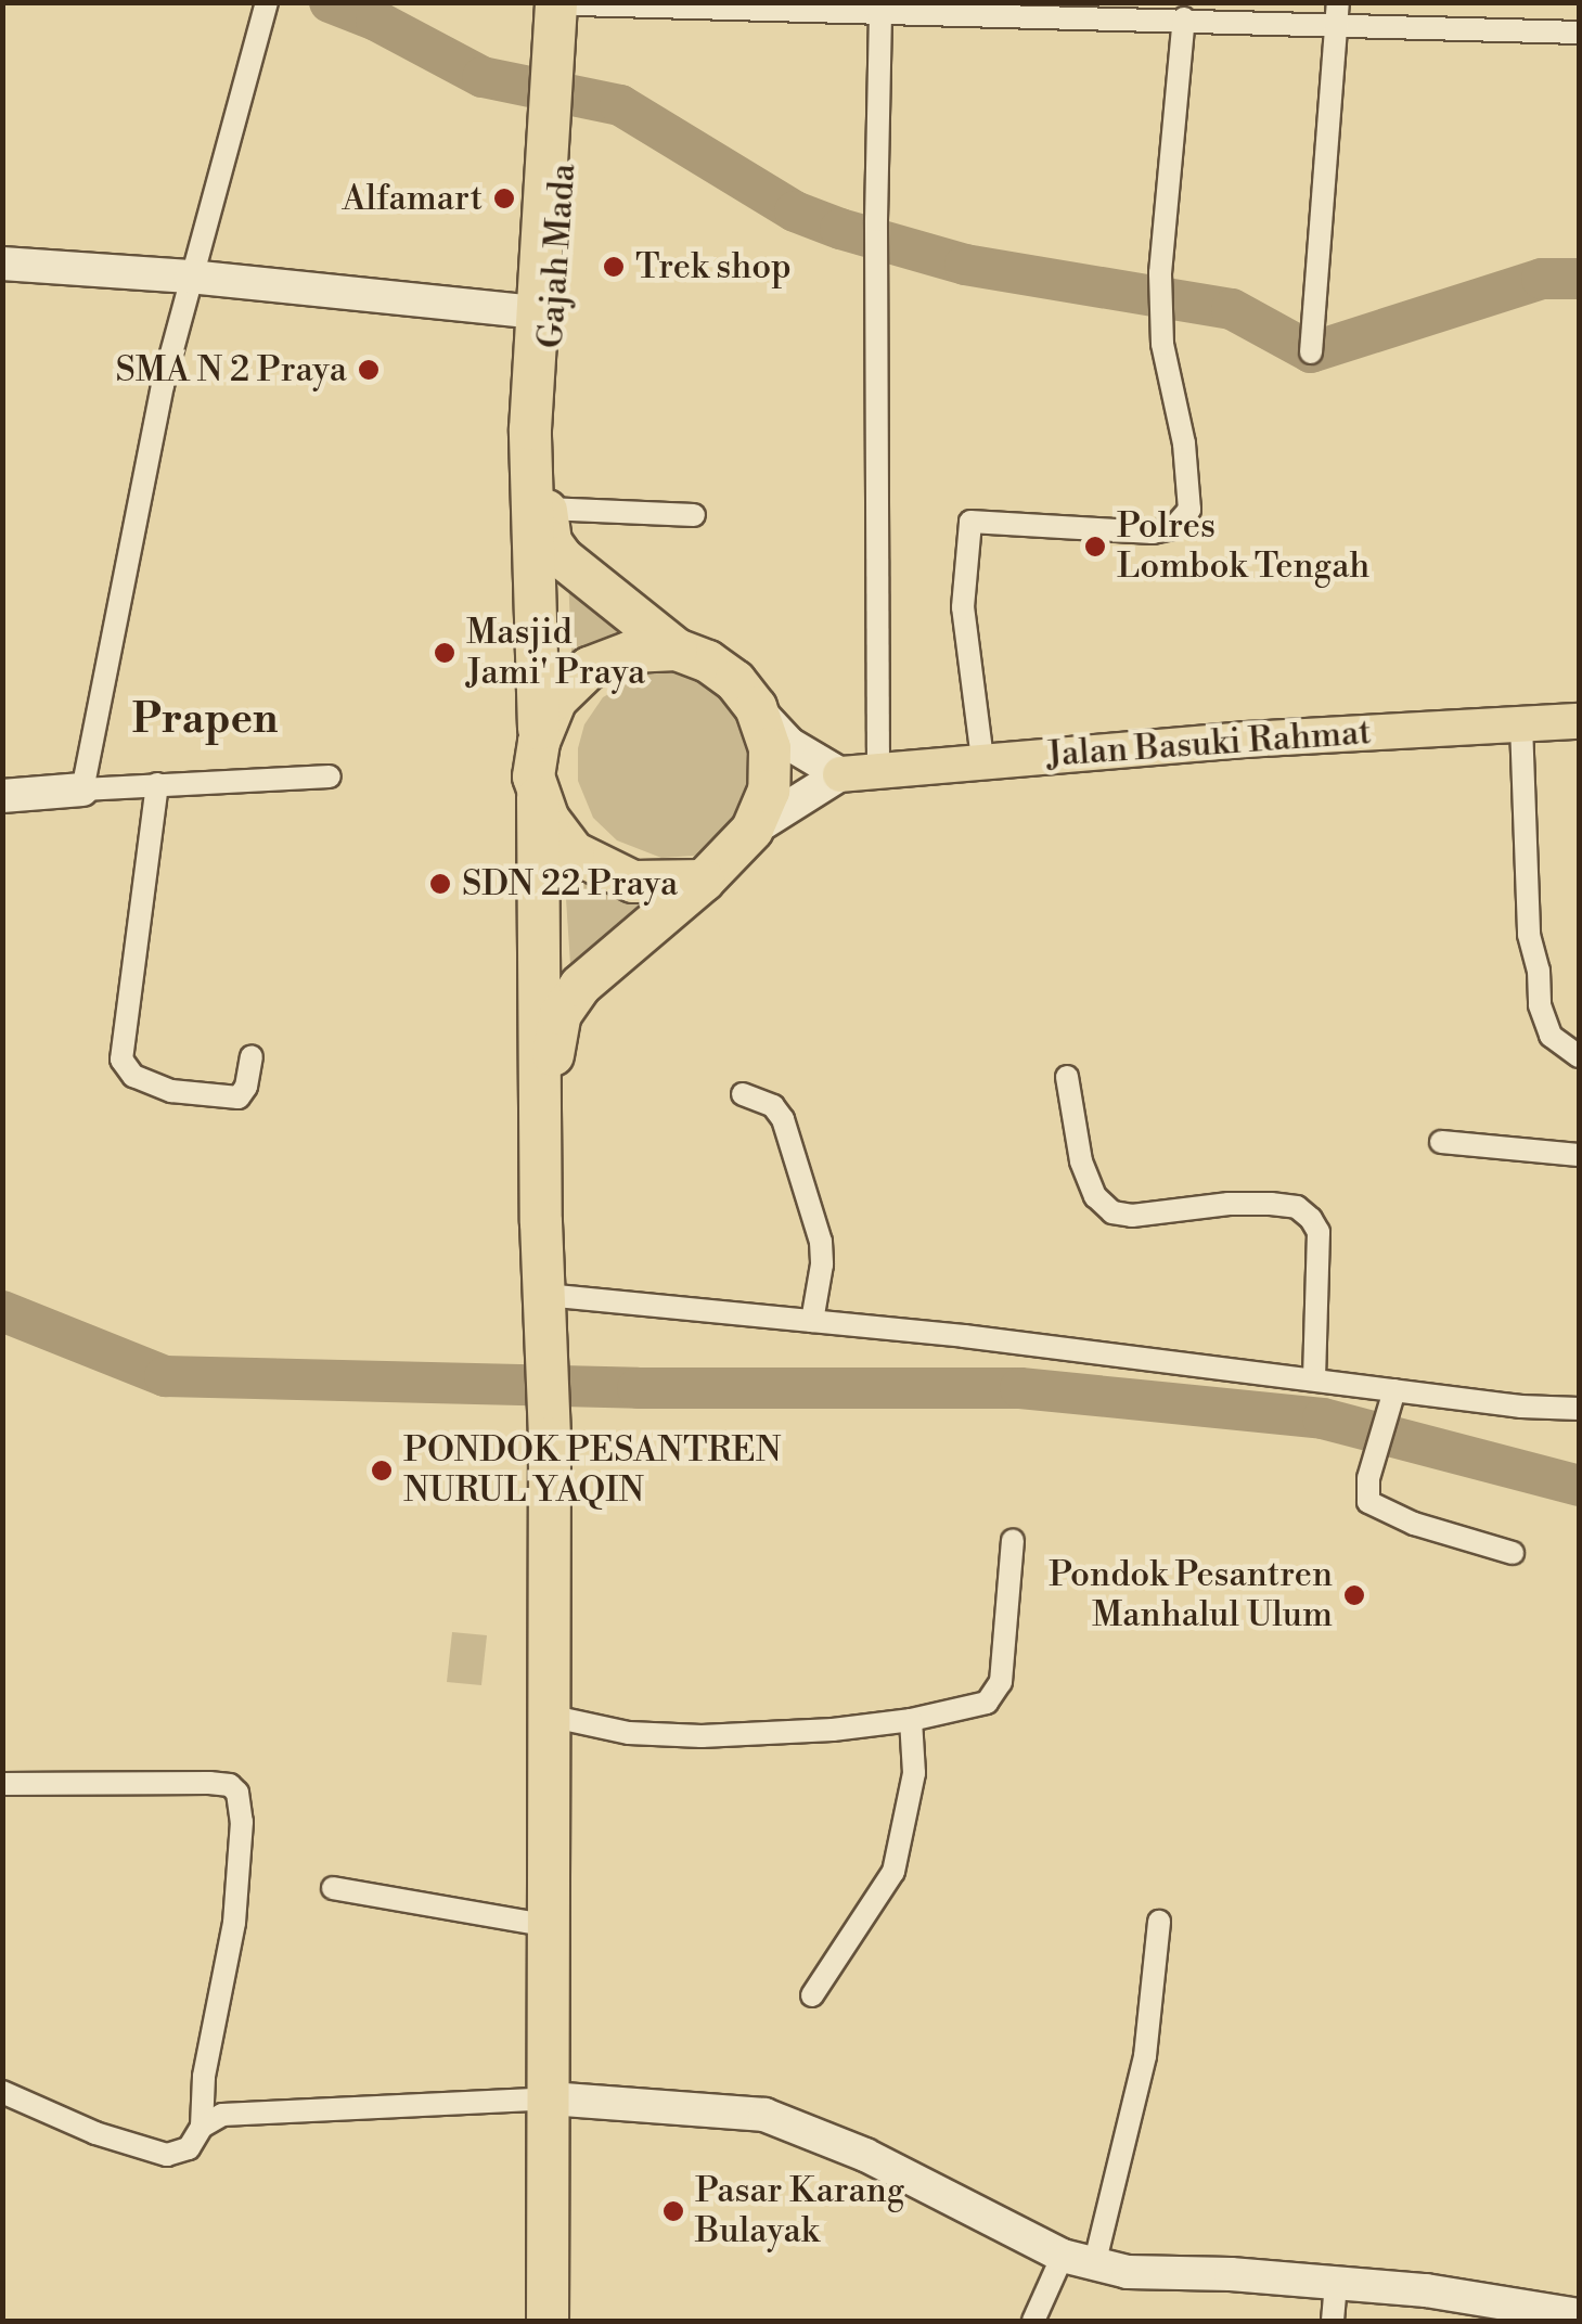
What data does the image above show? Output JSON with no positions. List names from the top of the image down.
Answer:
{
  "streets": {
    "highway": ["Gajah Mada"],
    "main road": ["Jalan Basuki Rahmat"]
  },
  "districts": ["Prapen"],
  "places": [
    "Alfamart",
    "Trek shop",
    "SMA N 2 Praya",
    "Polres Lombok Tengah",
    "Masjid Jami' Praya",
    "SDN 22 Praya",
    "PONDOK PESANTREN NURUL YAQIN",
    "Pondok Pesantren Manhalul Ulum",
    "Pasar Karang Bulayak"
  ]
}
